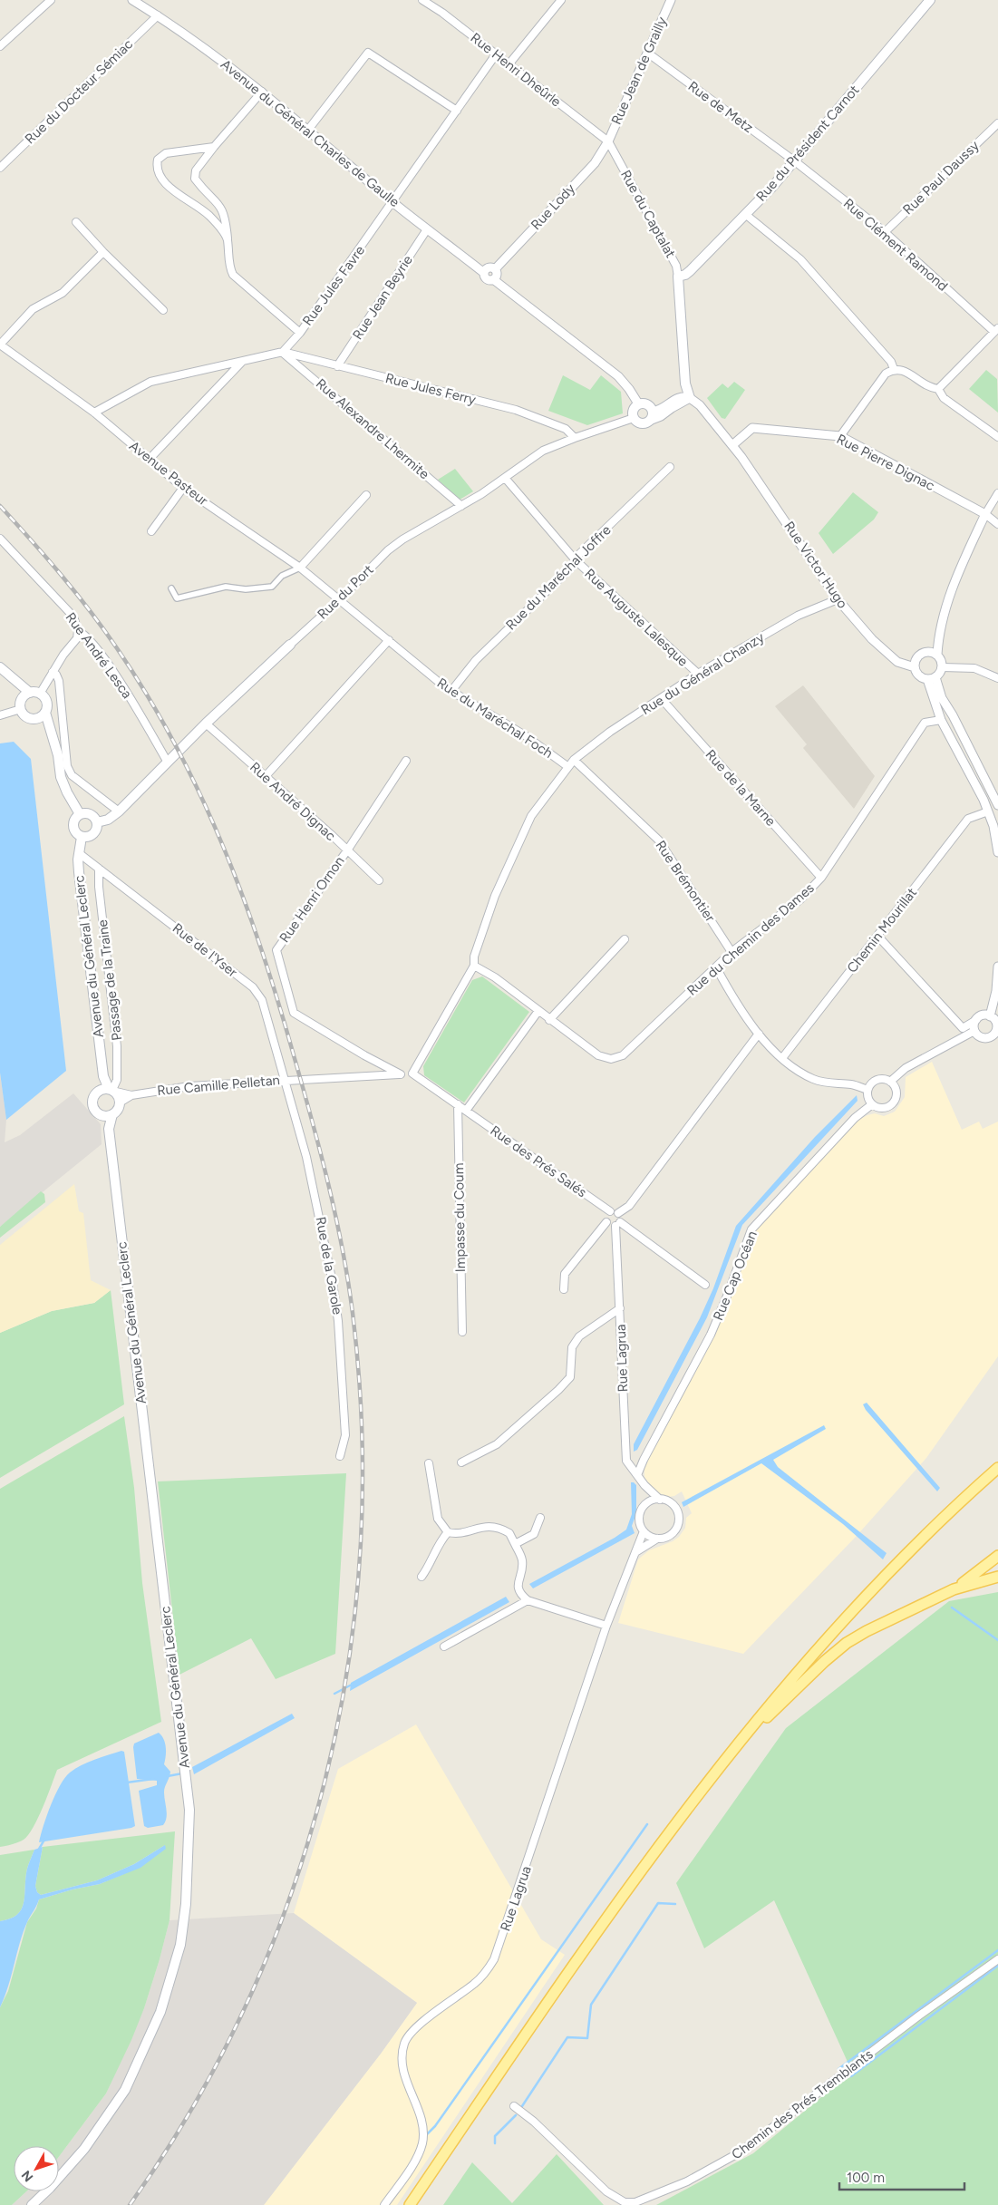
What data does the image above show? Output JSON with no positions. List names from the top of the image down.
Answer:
{
  "streets": {
    "main road": [
      "Rue du Président Carnot",
      "Rue du Captalat",
      "Rue du Port",
      "Avenue du Général Leclerc"
    ],
    "street": [
      "Rue Henri Dheûrle",
      "Rue Jean de Grailly",
      "Rue du Docteur Sémiac",
      "Rue de Metz",
      "Avenue du Général Charles de Gaulle",
      "Rue Paul Daussy",
      "Rue Lody",
      "Rue Clément Ramond",
      "Rue Jules Favre",
      "Rue Jean Beyrie",
      "Rue Jules Ferry",
      "Rue Alexandre Lhermite",
      "Rue Pierre Dignac",
      "Avenue Pasteur",
      "Rue Victor Hugo",
      "Rue du Maréchal Joffre",
      "Rue Auguste Lalesque",
      "Rue André Lesca",
      "Rue du Général Chanzy",
      "Rue du Maréchal Foch",
      "Rue de la Marne",
      "Rue André Dignac",
      "Rue Brémontier",
      "Rue Henri Ornon",
      "Chemin Mourillat",
      "Rue du Chemin des Dames",
      "Rue de l'Yser",
      "Passage de la Traine",
      "Rue Camille Pelletan",
      "Rue des Prés Salés",
      "Impasse du Coum",
      "Rue de la Garole",
      "Rue Cap Océan",
      "Rue Lagrua",
      "Chemin des Prés Tremblants"
    ]
  },
  "crossings": [
    ["Rue Henri Dheûrle", "Rue Jean de Grailly"],
    ["Rue Henri Dheûrle", "Rue Lody"],
    ["Rue Henri Dheûrle", "Rue du Captalat"],
    ["Rue Henri Dheûrle", "Rue Jules Favre"],
    ["Rue Jean de Grailly", "Rue de Metz"],
    ["Rue Jean de Grailly", "Rue Lody"],
    ["Rue Jean de Grailly", "Rue du Captalat"],
    ["Rue du Docteur Sémiac", "Avenue du Général Charles de Gaulle"],
    ["Rue de Metz", "Rue du Président Carnot"],
    ["Rue de Metz", "Rue Clément Ramond"],
    ["Avenue du Général Charles de Gaulle", "Rue Lody"],
    ["Avenue du Général Charles de Gaulle", "Rue Jules Favre"],
    ["Avenue du Général Charles de Gaulle", "Rue Jean Beyrie"],
    ["Rue du Président Carnot", "Rue du Captalat"],
    ["Rue du Président Carnot", "Rue Clément Ramond"],
    ["Rue Paul Daussy", "Rue Clément Ramond"],
    ["Rue Lody", "Rue du Captalat"],
    ["Rue du Captalat", "Rue Victor Hugo"],
    ["Rue Jules Favre", "Rue Jules Ferry"],
    ["Rue Jules Favre", "Rue Alexandre Lhermite"],
    ["Rue Jean Beyrie", "Rue Jules Ferry"],
    ["Rue Jules Ferry", "Rue Alexandre Lhermite"],
    ["Rue Jules Ferry", "Rue du Port"],
    ["Rue Alexandre Lhermite", "Rue du Port"],
    ["Rue Pierre Dignac", "Rue Victor Hugo"],
    ["Avenue Pasteur", "Rue du Port"],
    ["Avenue Pasteur", "Rue du Maréchal Foch"],
    ["Rue Victor Hugo", "Rue du Général Chanzy"],
    ["Rue du Maréchal Joffre", "Rue Auguste Lalesque"],
    ["Rue du Maréchal Joffre", "Rue du Maréchal Foch"],
    ["Rue du Port", "Rue Auguste Lalesque"],
    ["Rue du Port", "Rue André Lesca"],
    ["Rue du Port", "Rue du Maréchal Foch"],
    ["Rue du Port", "Rue André Dignac"],
    ["Rue du Port", "Avenue du Général Leclerc"],
    ["Rue Auguste Lalesque", "Rue du Général Chanzy"],
    ["Rue du Général Chanzy", "Rue du Maréchal Foch"],
    ["Rue du Général Chanzy", "Rue de la Marne"],
    ["Rue du Général Chanzy", "Rue Brémontier"],
    ["Rue du Général Chanzy", "Rue du Chemin des Dames"],
    ["Rue du Général Chanzy", "Rue Camille Pelletan"],
    ["Rue du Général Chanzy", "Rue des Prés Salés"],
    ["Rue de la Marne", "Rue du Chemin des Dames"],
    ["Rue André Dignac", "Rue Henri Ornon"],
    ["Rue Brémontier", "Rue du Chemin des Dames"],
    ["Rue Henri Ornon", "Rue Camille Pelletan"],
    ["Rue de l'Yser", "Avenue du Général Leclerc"],
    ["Rue de l'Yser", "Passage de la Traine"],
    ["Rue de l'Yser", "Rue Camille Pelletan"],
    ["Rue de l'Yser", "Rue de la Garole"],
    ["Avenue du Général Leclerc", "Passage de la Traine"],
    ["Avenue du Général Leclerc", "Rue Camille Pelletan"],
    ["Passage de la Traine", "Rue Camille Pelletan"],
    ["Rue Camille Pelletan", "Rue des Prés Salés"],
    ["Rue Camille Pelletan", "Rue de la Garole"],
    ["Rue des Prés Salés", "Impasse du Coum"],
    ["Rue des Prés Salés", "Rue Lagrua"],
    ["Rue Cap Océan", "Rue Lagrua"]
  ],
  "scale_bar": "100 m",
  "north": "bottom left"
}
